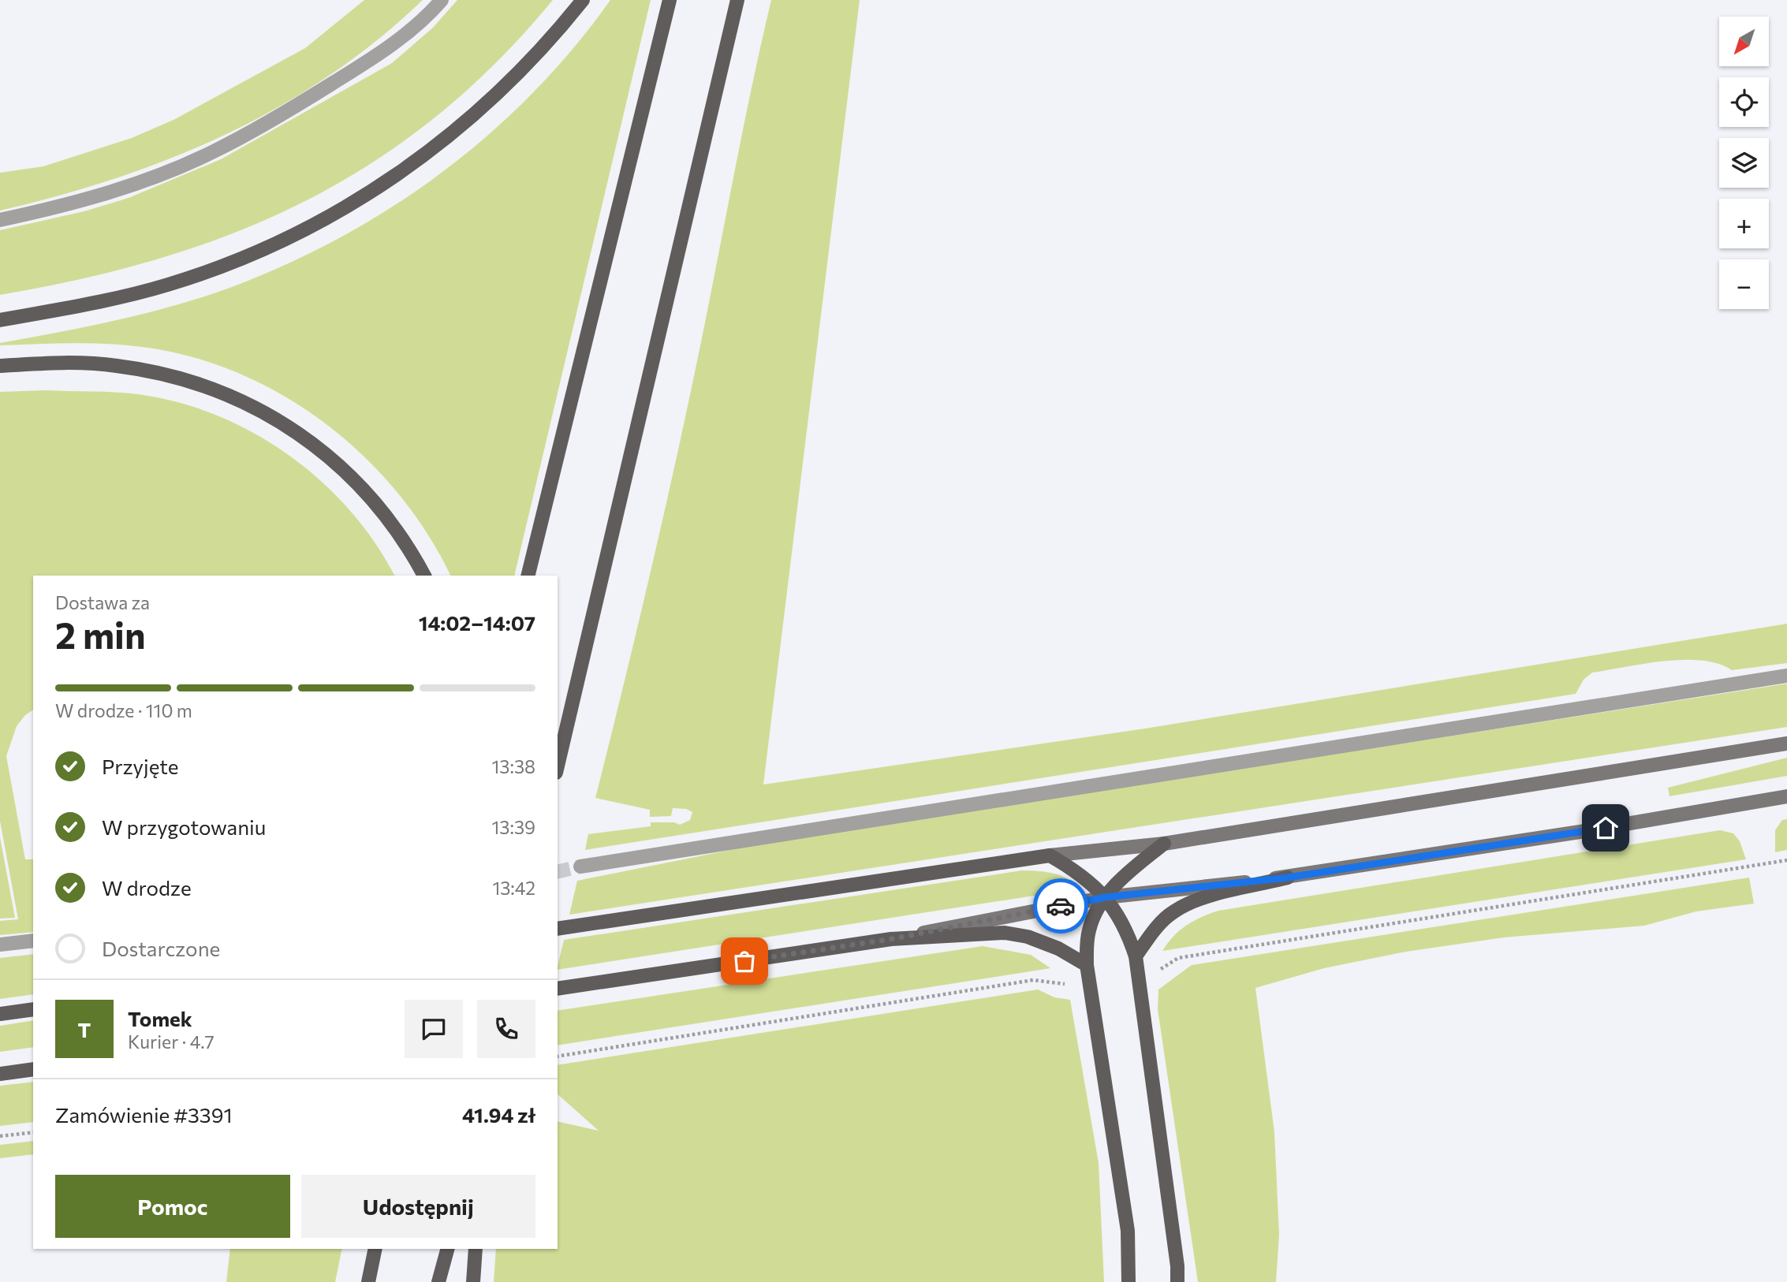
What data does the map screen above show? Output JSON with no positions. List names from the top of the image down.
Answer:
{
  "north": "bottom left",
  "page": {
    "map_buttons": ["+", "−"],
    "heading": ["2 min", "Dostawa za", "14:02–14:07"],
    "panel": [
      "Tomek",
      "Kurier · 4.7",
      "Zamówienie #3391",
      "41.94 zł"
    ],
    "bar": "W drodze · 110 m",
    "list": [
      ["Przyjęte", "13:38"],
      ["W przygotowaniu", "13:39"],
      ["W drodze", "13:42"],
      "Dostarczone"
    ],
    "round": "T",
    "buttons": ["Pomoc", "Udostępnij"]
  }
}
